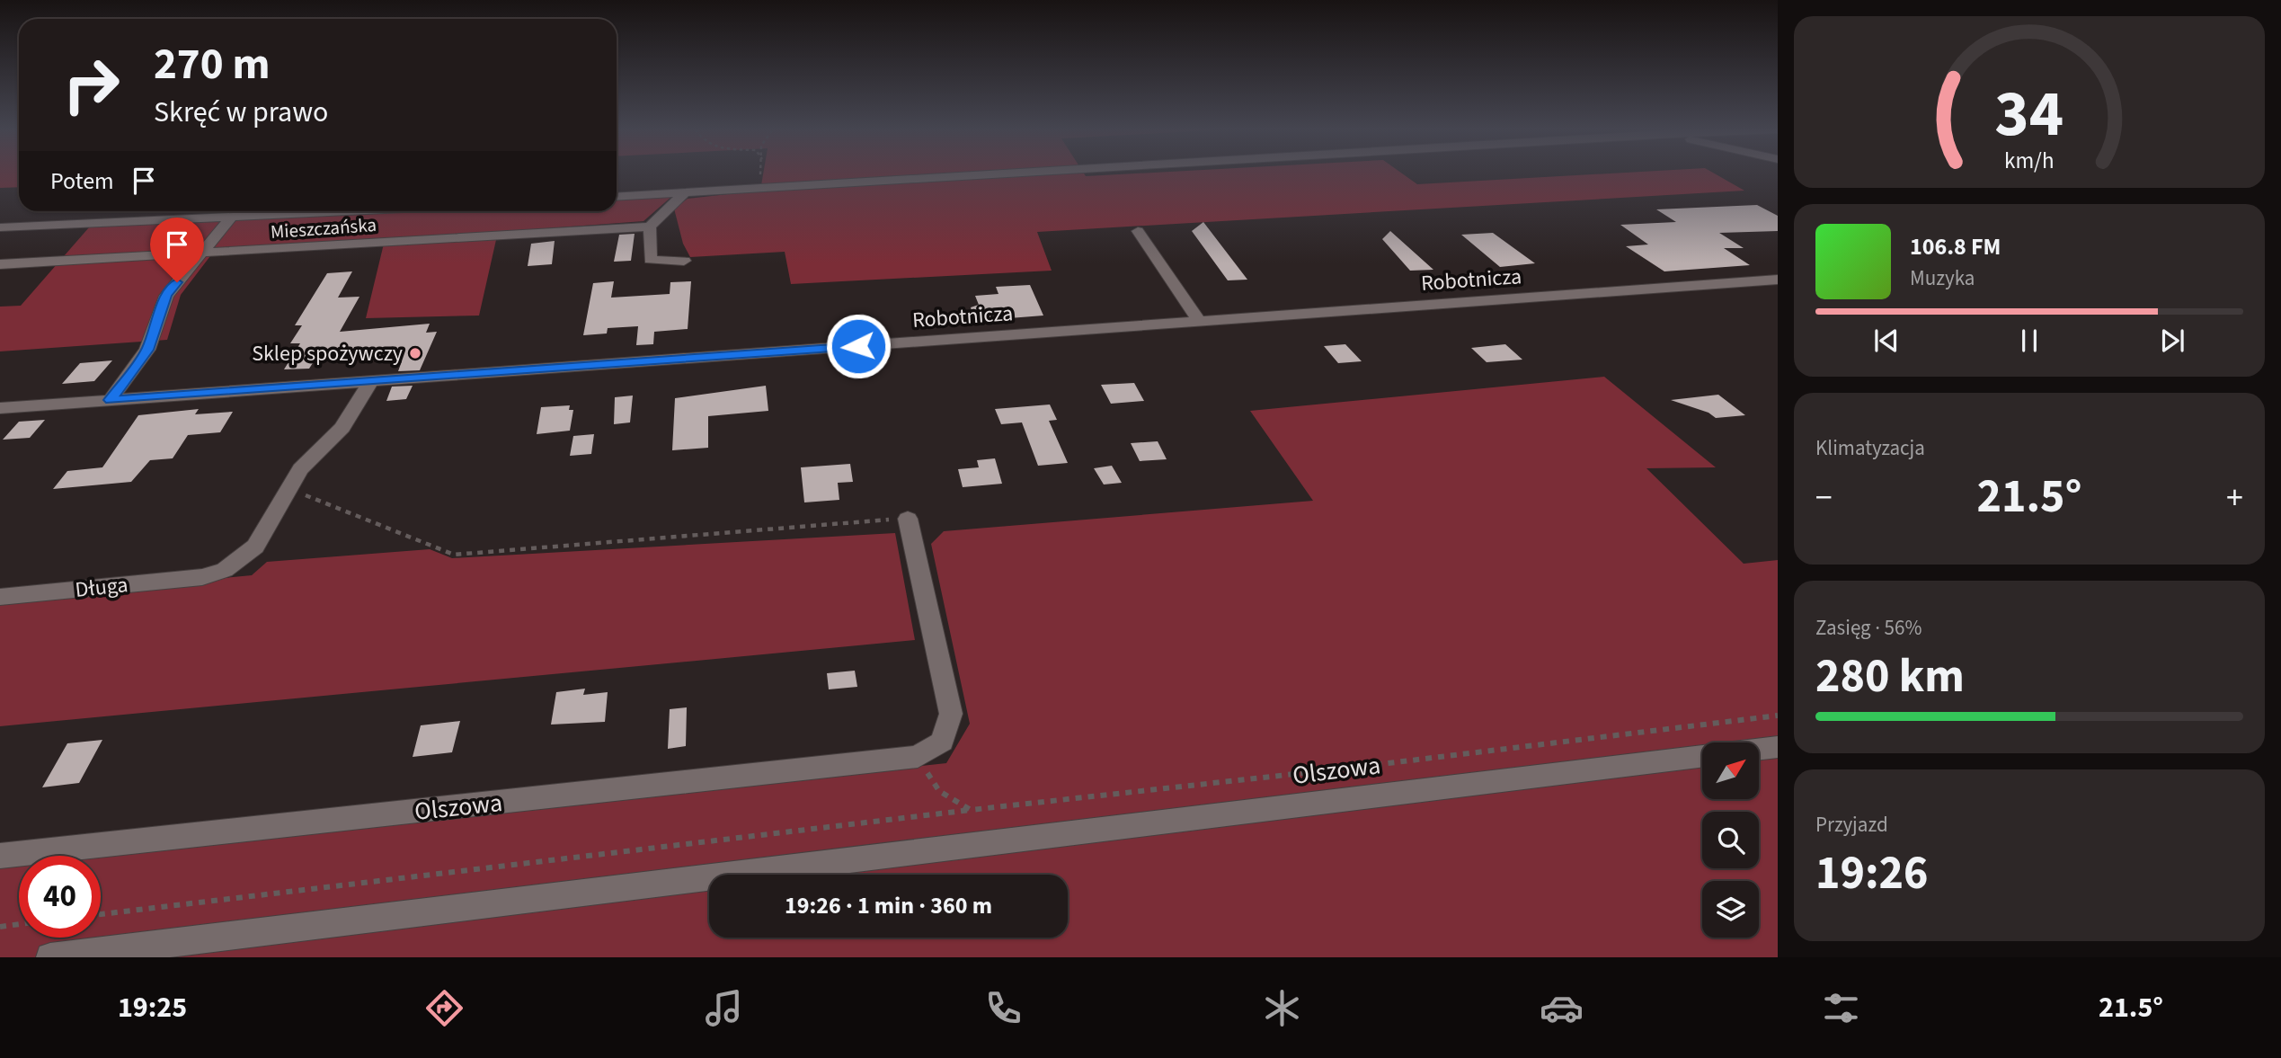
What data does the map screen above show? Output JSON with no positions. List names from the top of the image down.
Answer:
{
  "streets": {
    "street": [
      "Mieszczańska",
      "Robotnicza",
      "Długa",
      "Olszowa"
    ]
  },
  "crossings": [
    ["Robotnicza", "Długa"]
  ],
  "places": ["Sklep spożywczy"],
  "north": "top right",
  "page": {
    "turn": ["270 m", "Skręć w prawo"],
    "then": "Potem",
    "song": ["106.8 FM", "Muzyka"],
    "tile": [
      "Klimatyzacja",
      ["Zasięg · 56%", "280 km"],
      ["Przyjazd", "19:26"]
    ],
    "heat": ["−", "21.5°", "+"],
    "limit": "40",
    "trip": "19:26 · 1 min · 360 m",
    "tabs": ["19:25", "21.5°"],
    "gauge": ["34", "km/h"]
  }
}
